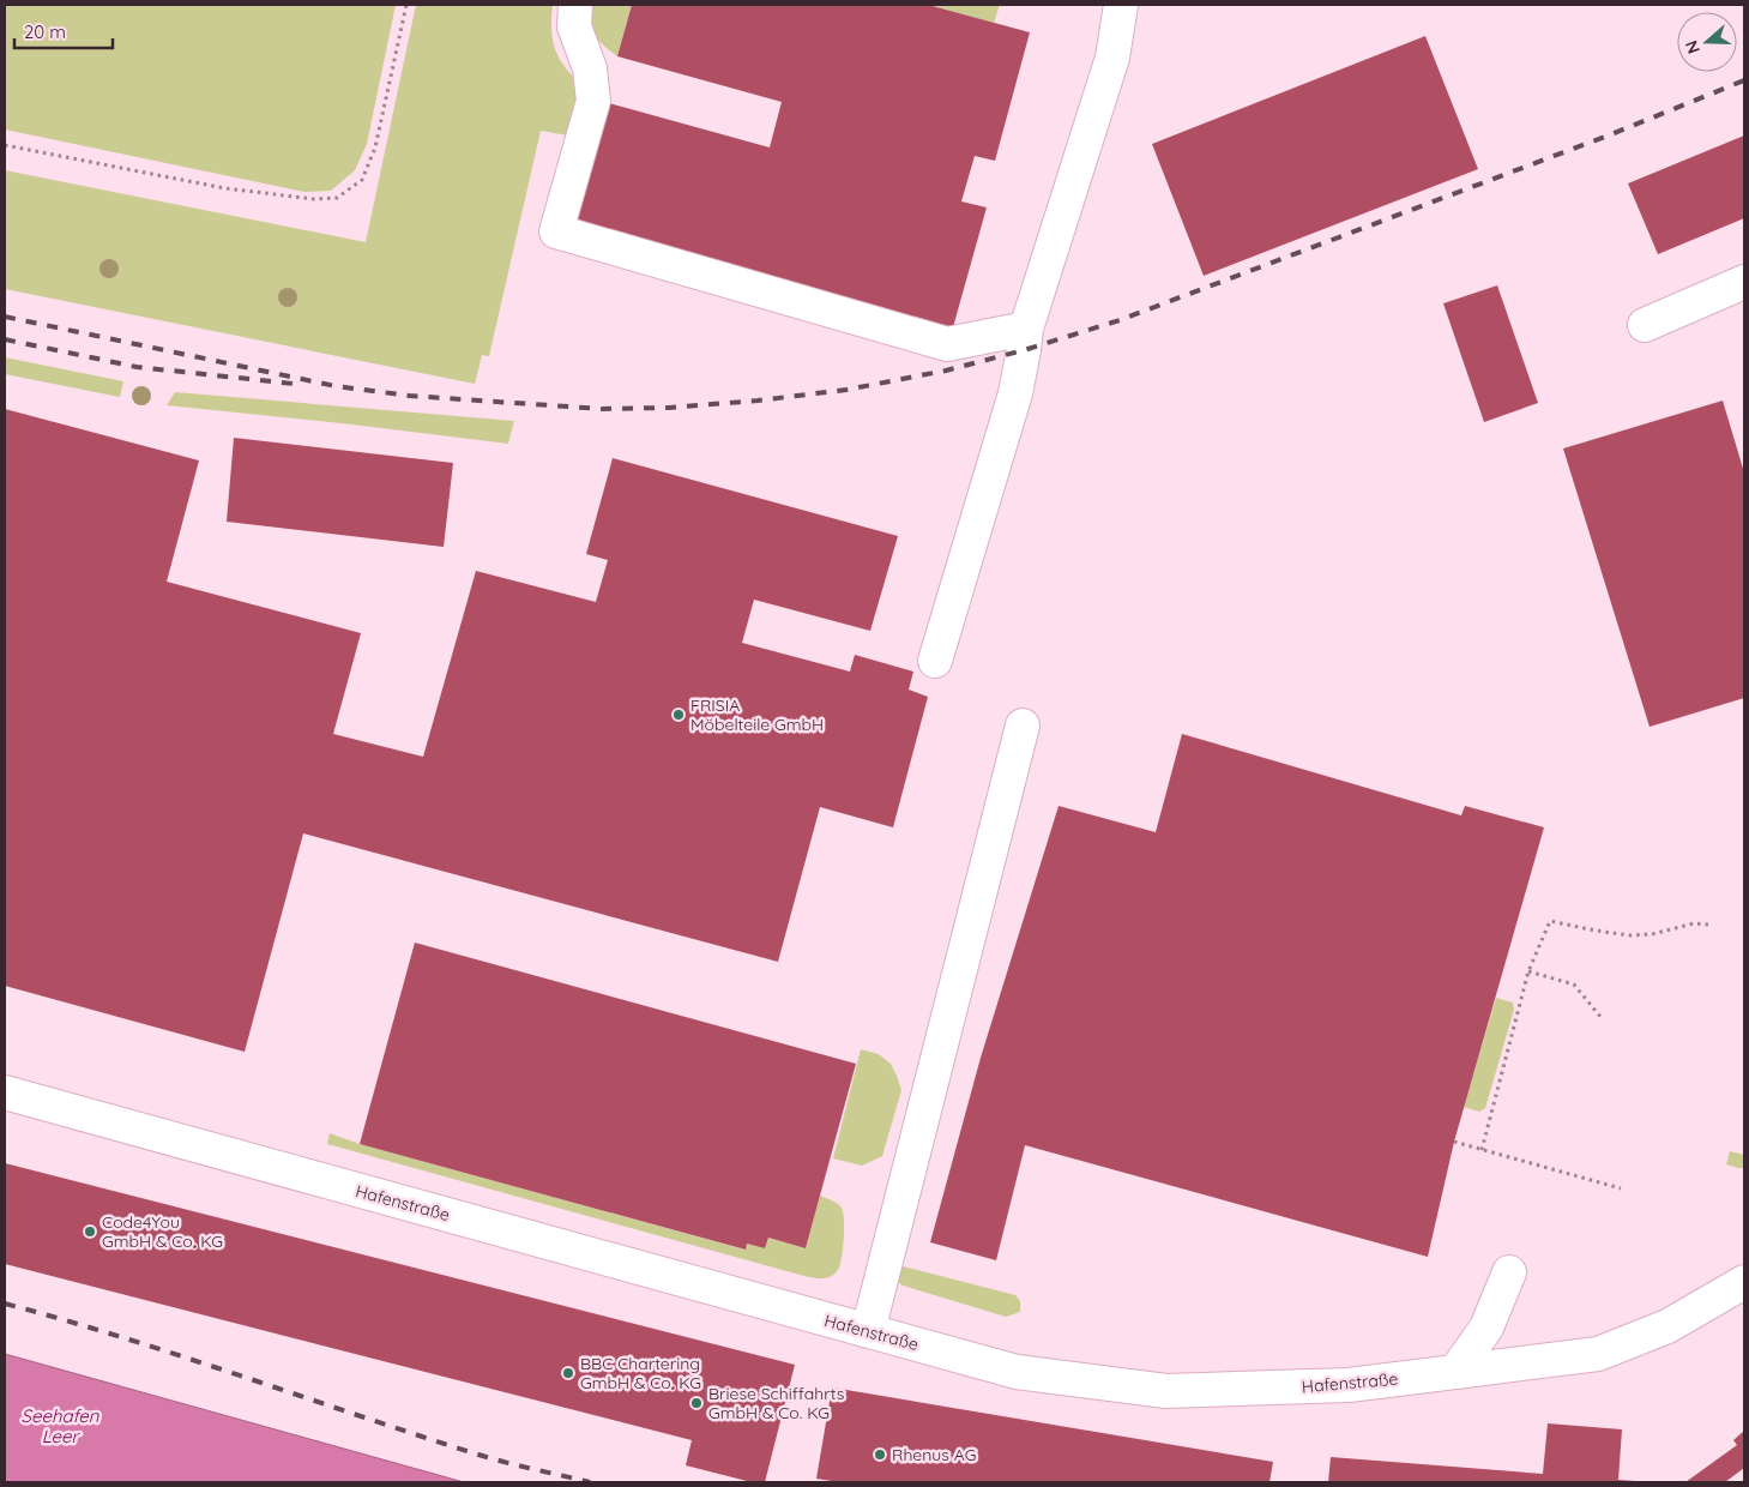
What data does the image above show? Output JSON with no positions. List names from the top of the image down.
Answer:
{
  "streets": {
    "street": ["Hafenstraße"]
  },
  "water": ["Seehafen Leer"],
  "places": [
    "FRISIA Möbelteile GmbH",
    "Code4You GmbH & Co. KG",
    "BBC Chartering GmbH & Co. KG",
    "Briese Schiffahrts GmbH & Co. KG",
    "Rhenus AG"
  ],
  "scale_bar": "20 m",
  "north": "left"
}
